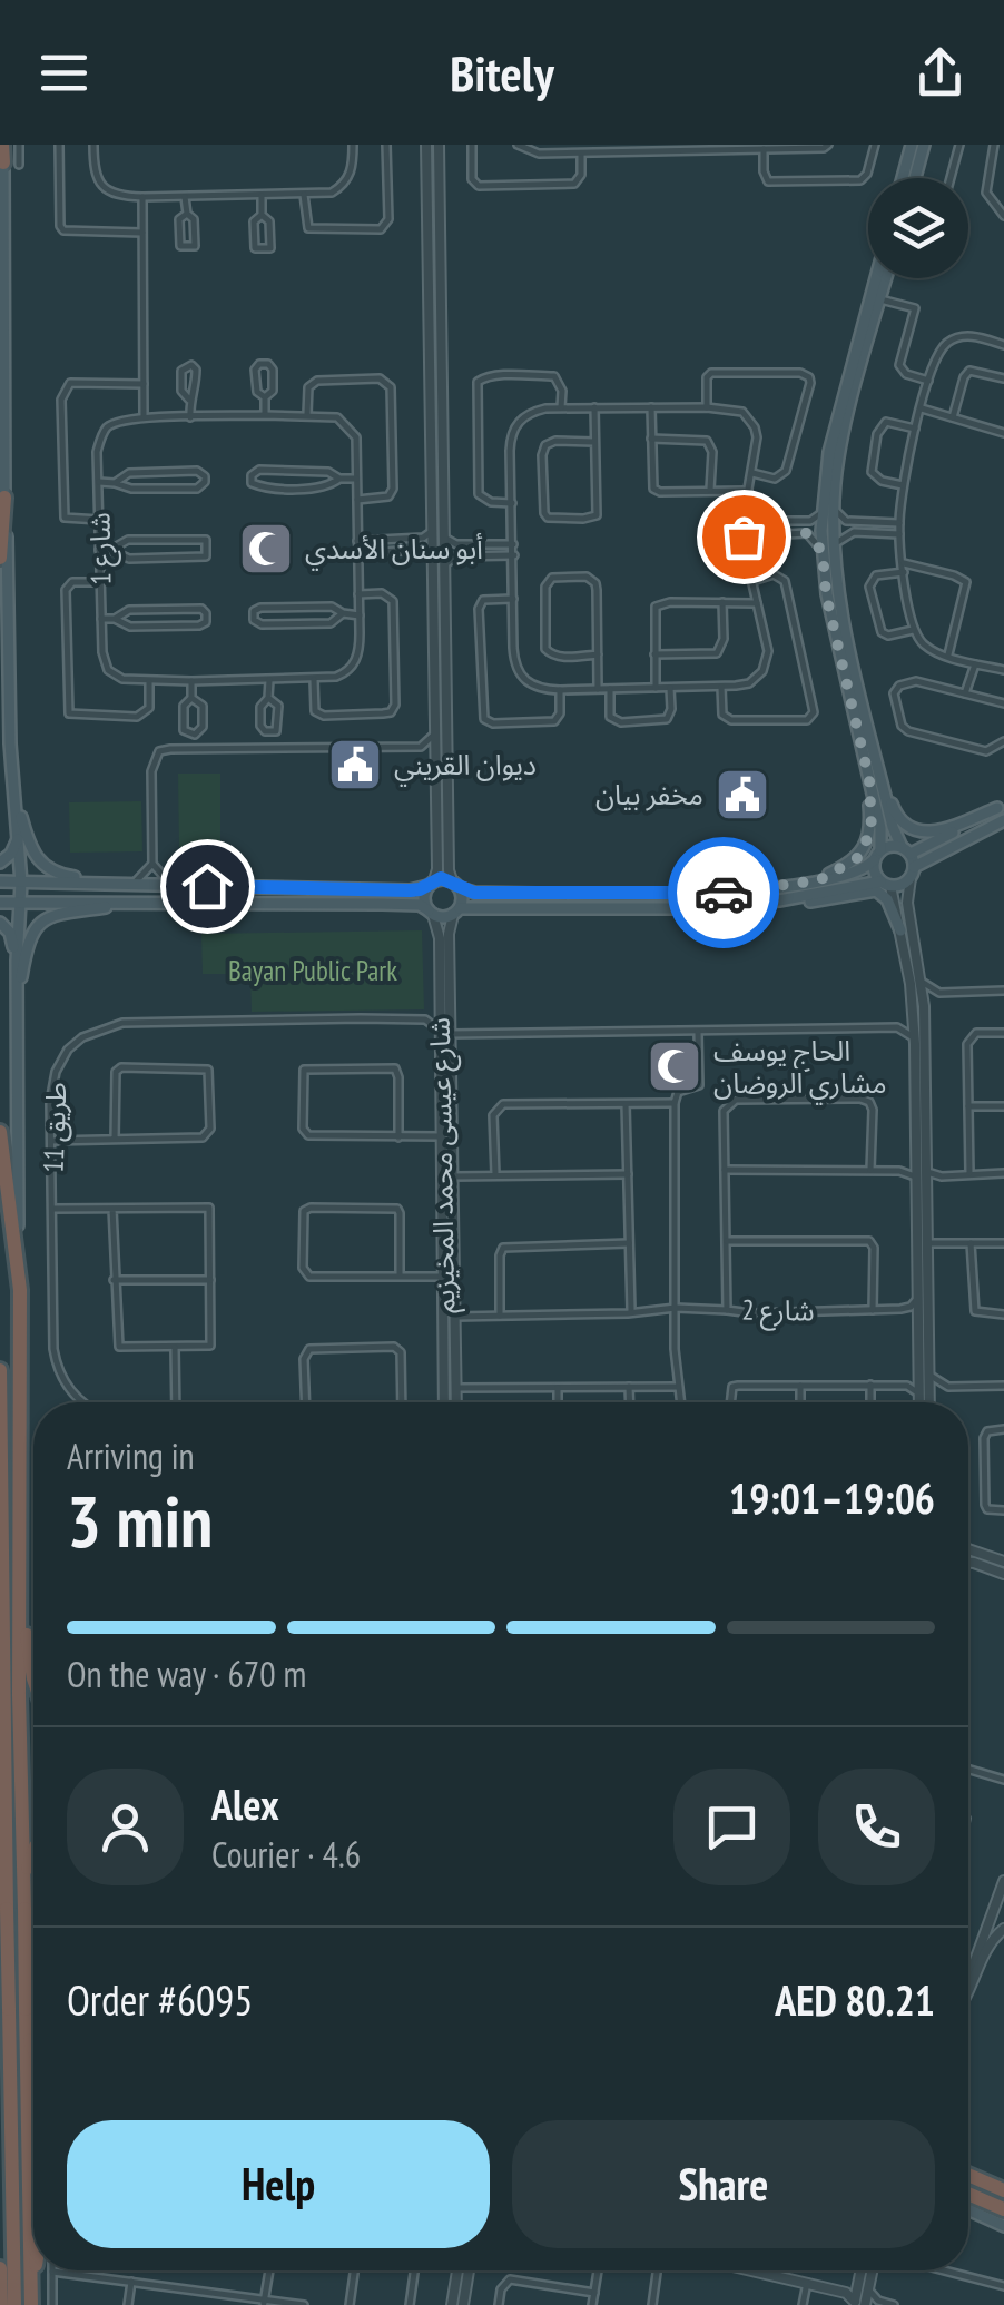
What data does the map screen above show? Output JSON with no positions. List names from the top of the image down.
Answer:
{
  "streets": {
    "street": [
      "شارع 1",
      "طريق 11",
      "شارع عيسى محمد المخيزيم",
      "شارع 2"
    ]
  },
  "parks": ["Bayan Public Park"],
  "places": {
    "mosque": ["أبو سنان الأسدي", "الحاج يوسف مشاري الروضان"],
    "public building": ["ديوان القريني", "مخفر بيان"]
  },
  "page": {
    "header": "Bitely",
    "heading": ["3 min", "Arriving in", "19:01–19:06"],
    "panel": [
      "Alex",
      "Courier · 4.6",
      "Order #6095",
      "AED 80.21"
    ],
    "bar": "On the way · 670 m",
    "buttons": ["Help", "Share"]
  }
}
